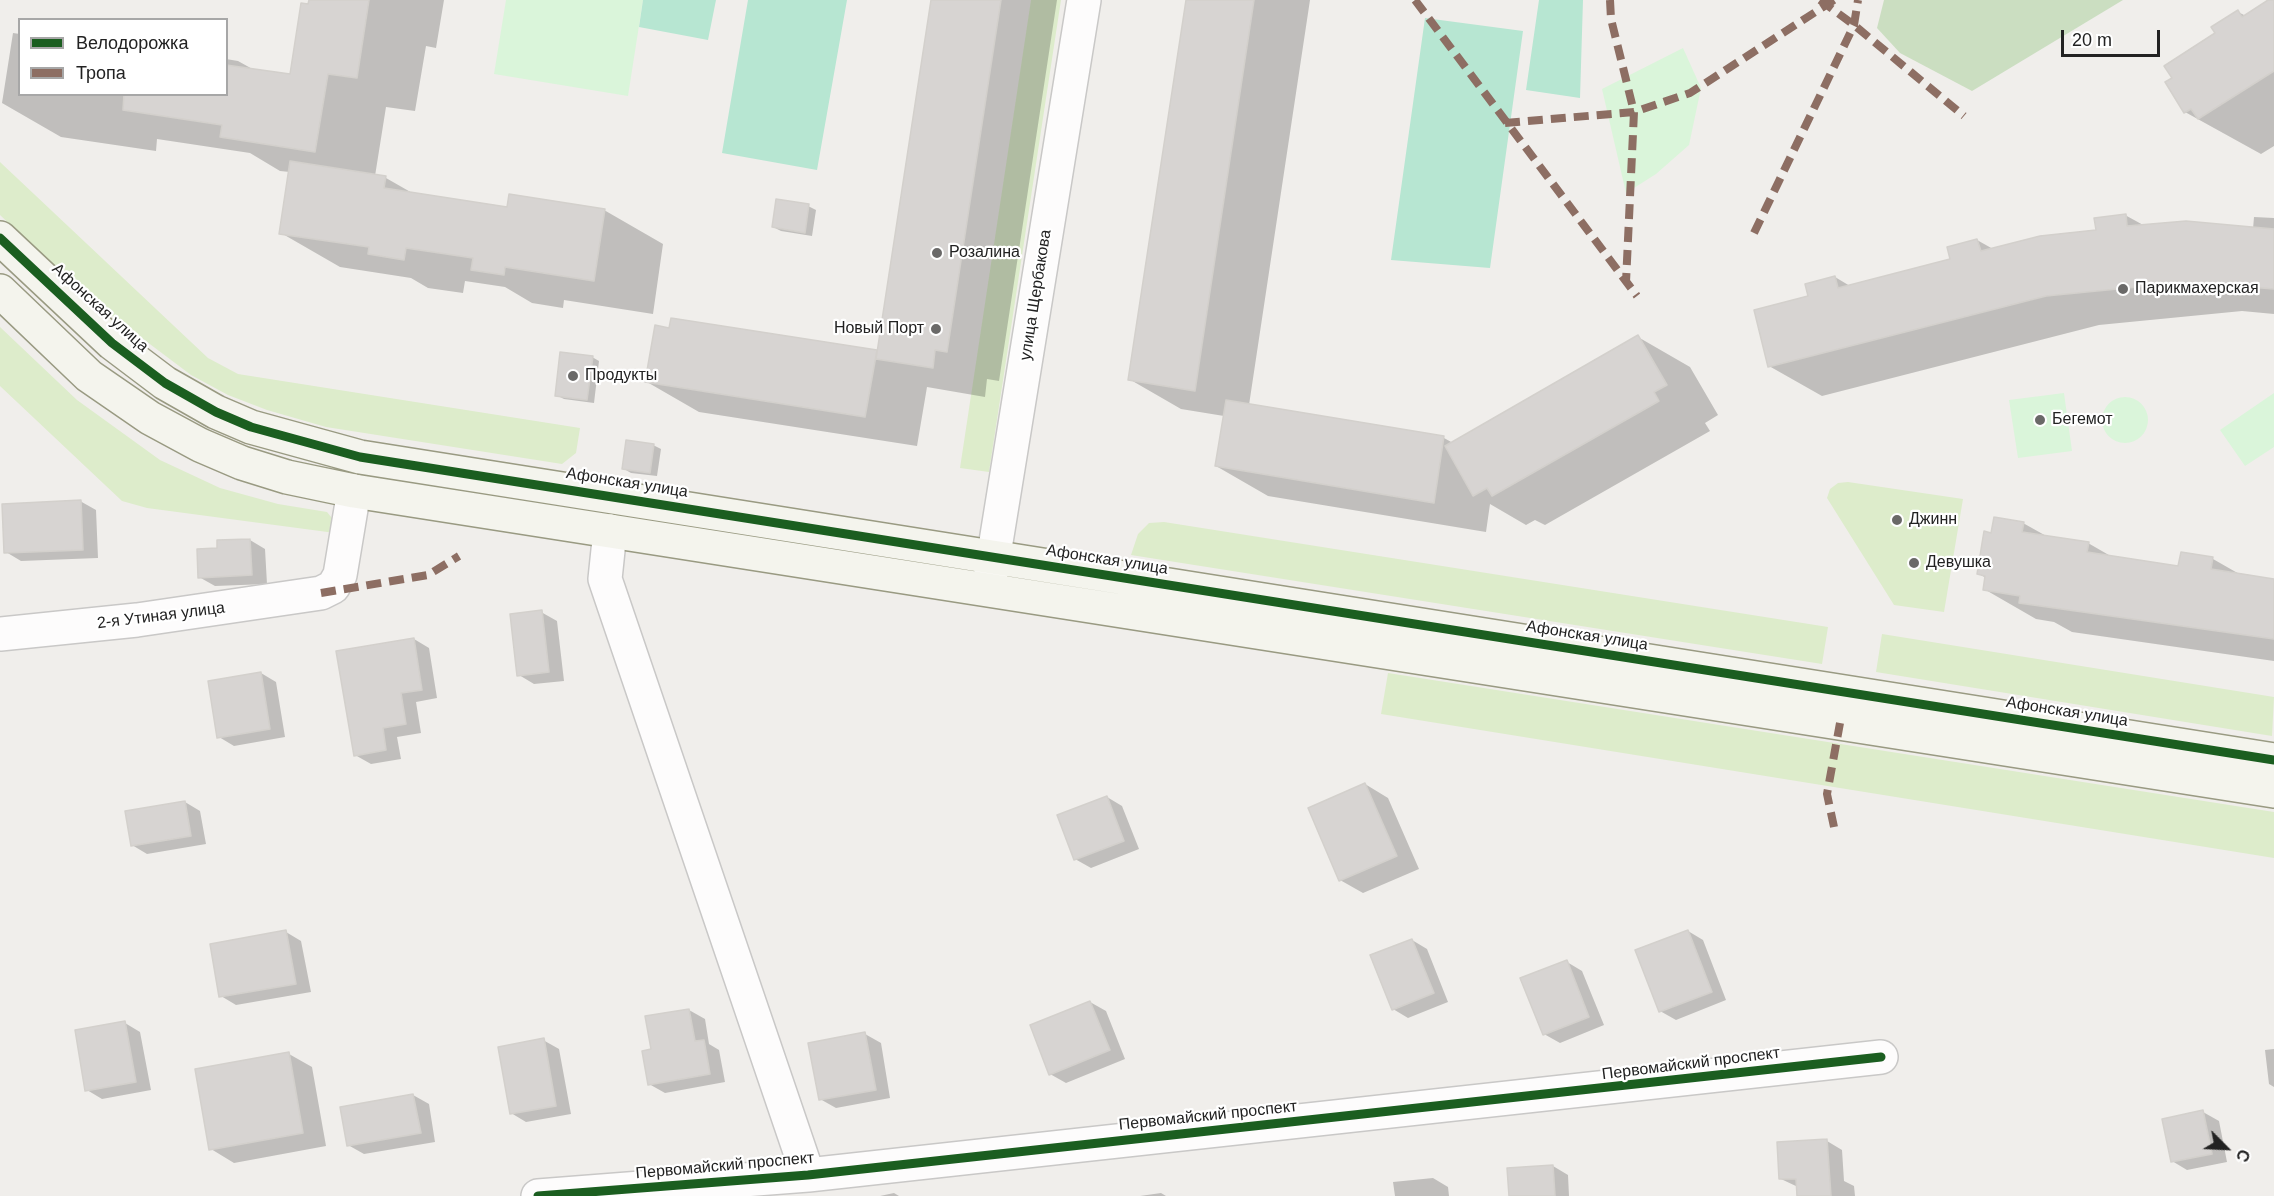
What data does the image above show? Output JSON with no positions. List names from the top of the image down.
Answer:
{
  "streets": {
    "street": [
      "улица Щербакова",
      "Афонская улица",
      "2-я Утиная улица",
      "Первомайский проспект"
    ]
  },
  "crossings": [
    ["улица Щербакова", "Афонская улица"]
  ],
  "places": [
    "Розалина",
    "Парикмахерская",
    "Новый Порт",
    "Продукты",
    "Бегемот",
    "Джинн",
    "Девушка"
  ],
  "legend": ["Велодорожка", "Тропа"],
  "scale_bar": "20 m",
  "north": "bottom right"
}
